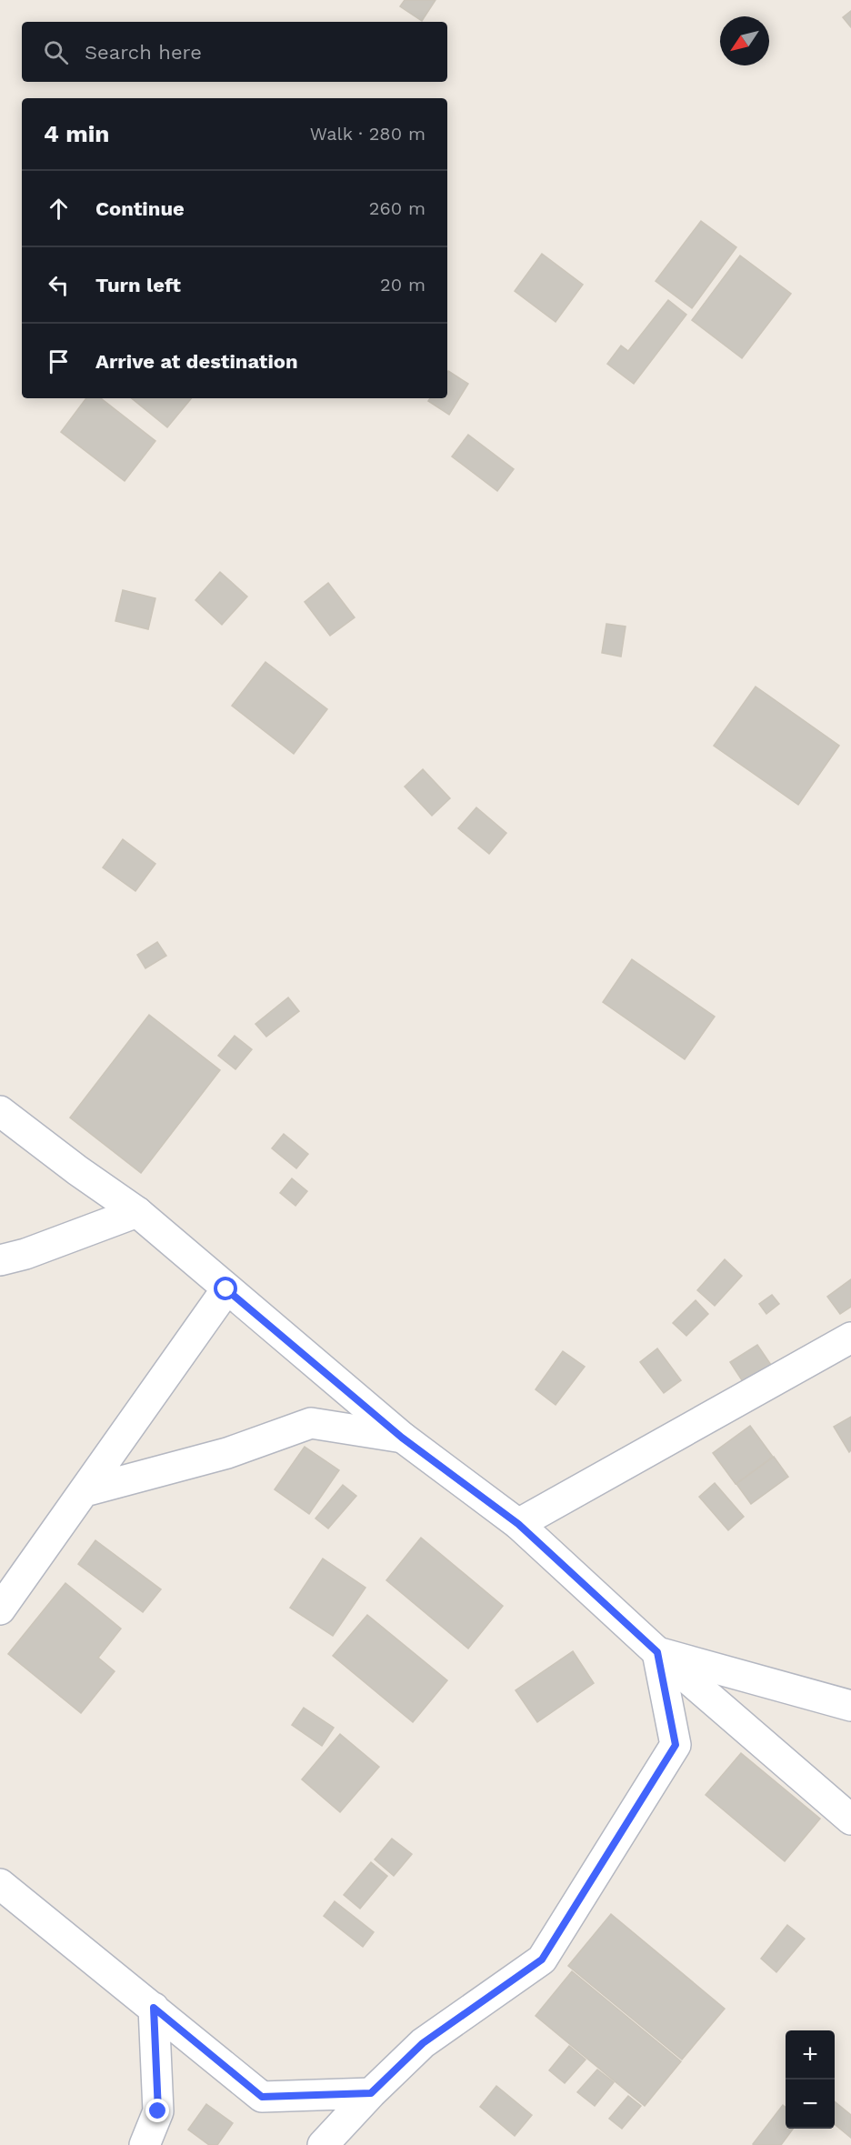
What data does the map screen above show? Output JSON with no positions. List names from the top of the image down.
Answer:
{
  "north": "bottom left",
  "page": {
    "search": "Search here",
    "heading": ["4 min", "Walk · 280 m"],
    "list": [
      ["Continue", "260 m"],
      ["Turn left", "20 m"],
      "Arrive at destination"
    ],
    "map_buttons": ["+", "−"]
  }
}
